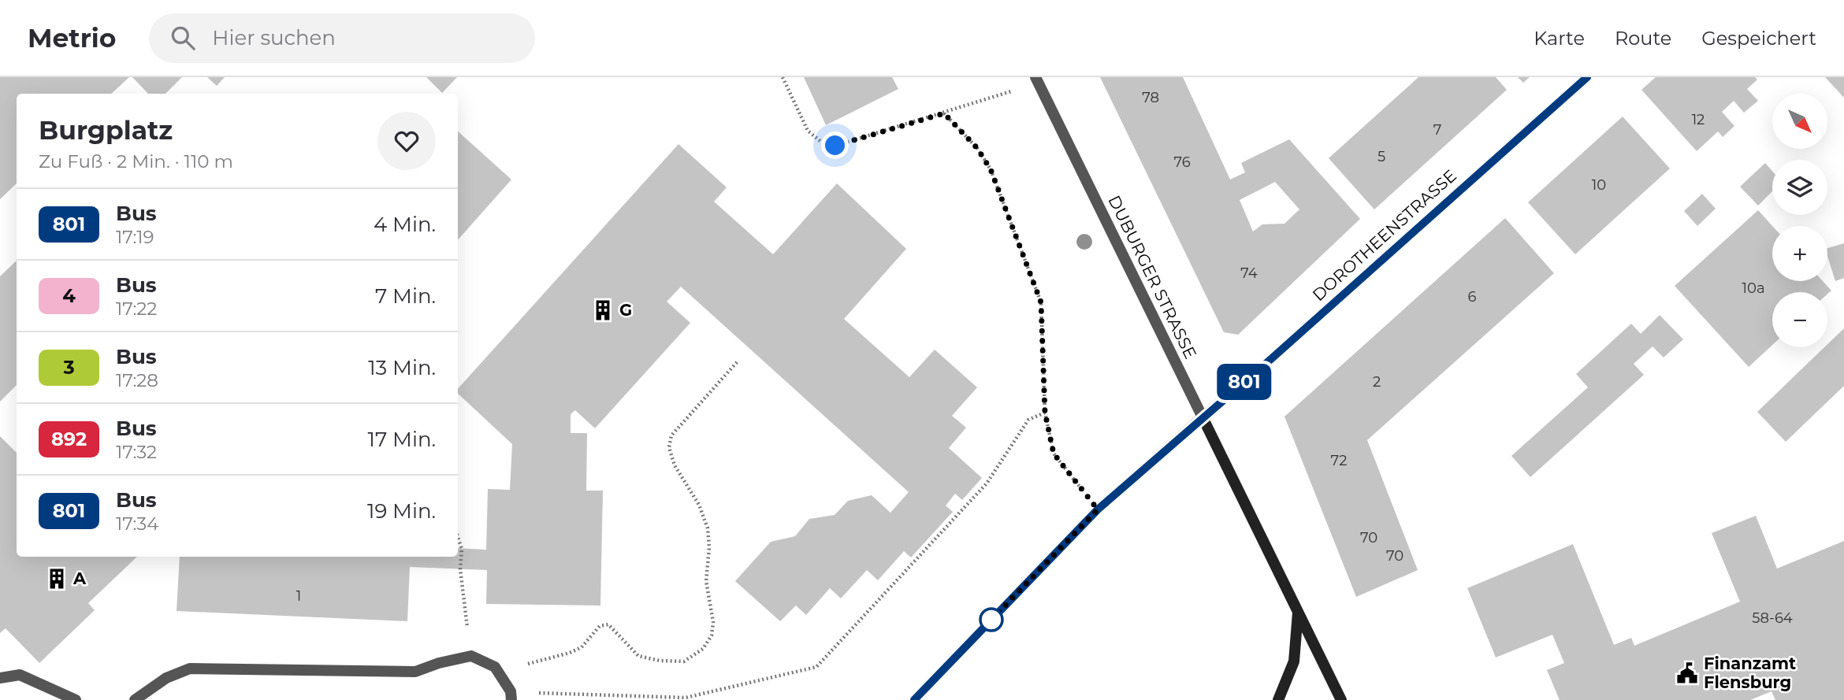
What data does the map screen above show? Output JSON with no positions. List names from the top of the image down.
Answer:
{
  "streets": {
    "main road": ["DUBURGER STRASSE"],
    "street": ["DOROTHEENSTRASSE"]
  },
  "crossings": [
    ["DOROTHEENSTRASSE", "DUBURGER STRASSE"]
  ],
  "places": {
    "building": ["G", "A"],
    "public building": ["Finanzamt Flensburg"]
  },
  "lines": ["bus line 801"],
  "house_numbers": [
    "78",
    "12",
    "7",
    "5",
    "76",
    "10",
    "74",
    "10a",
    "6",
    "2",
    "72",
    "70",
    "70",
    "1",
    "58-64"
  ],
  "north": "bottom right",
  "page": {
    "header": "Metrio",
    "search": "Hier suchen",
    "nav": ["Karte", "Route", "Gespeichert"],
    "on_map": "801",
    "map_buttons": ["+", "−"],
    "heading": ["Burgplatz", "Zu Fuß · 2 Min. · 110 m"],
    "list": [
      {
        "mark": "801",
        "name": "Bus",
        "note": "17:19",
        "value": "4 Min."
      },
      {
        "mark": "4",
        "name": "Bus",
        "note": "17:22",
        "value": "7 Min."
      },
      {
        "mark": "3",
        "name": "Bus",
        "note": "17:28",
        "value": "13 Min."
      },
      {
        "mark": "892",
        "name": "Bus",
        "note": "17:32",
        "value": "17 Min."
      },
      {
        "mark": "801",
        "name": "Bus",
        "note": "17:34",
        "value": "19 Min."
      }
    ]
  }
}
